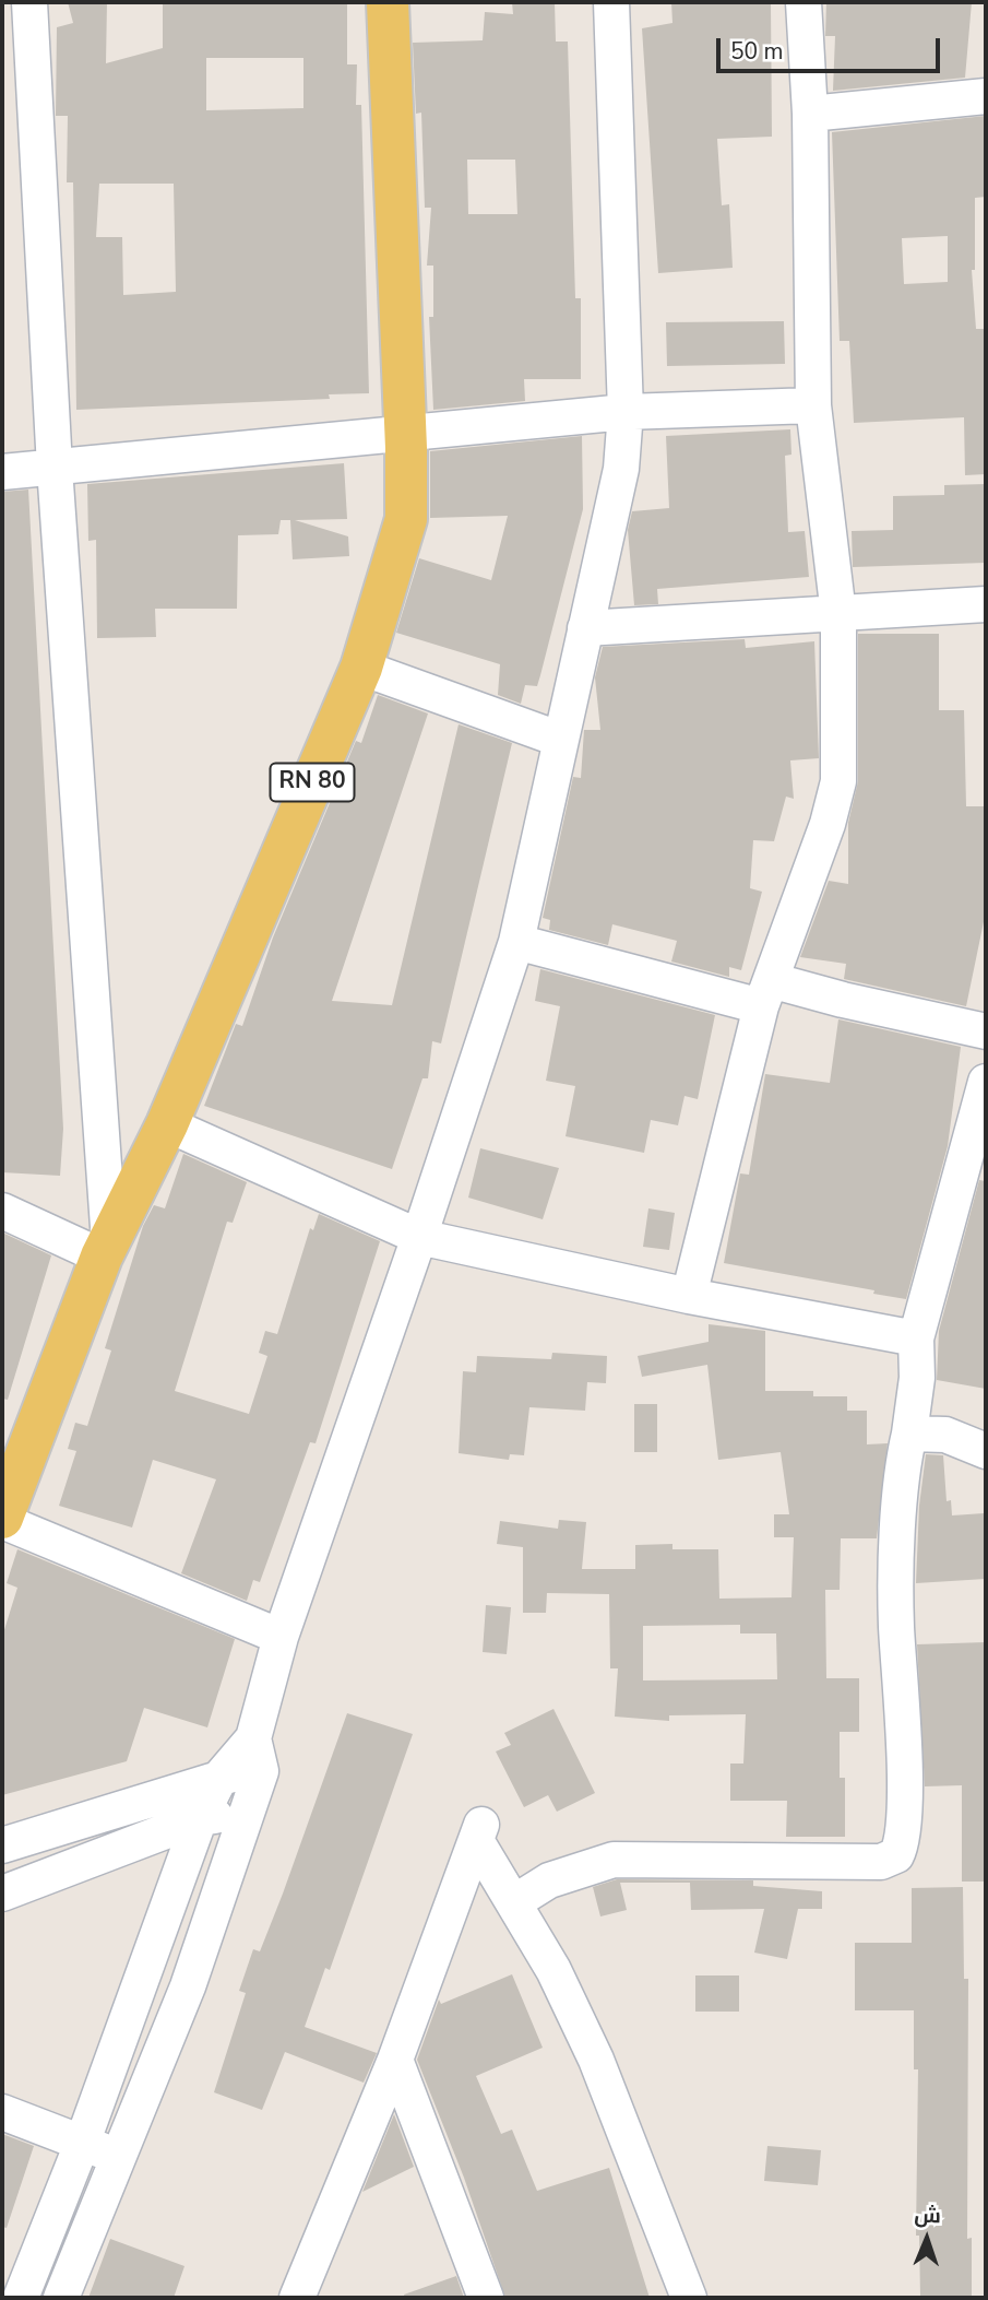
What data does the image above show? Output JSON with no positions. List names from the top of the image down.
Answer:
{
  "streets": {
    "main road": ["RN 80"]
  },
  "scale_bar": "50 m",
  "north": "top"
}
